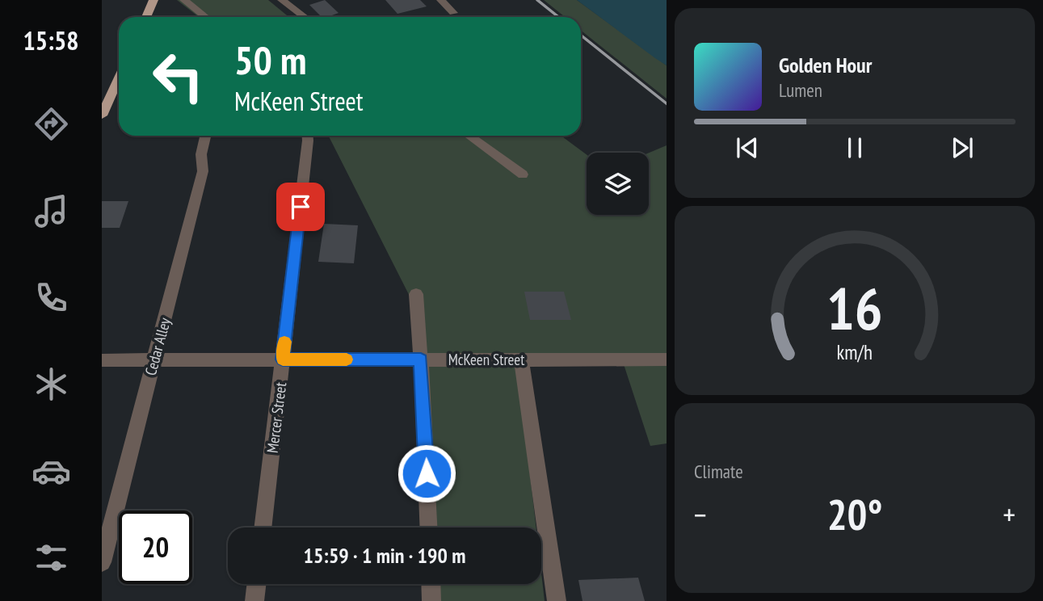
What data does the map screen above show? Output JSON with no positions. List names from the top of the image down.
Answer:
{
  "streets": {
    "street": ["Cedar Alley", "McKeen Street", "Mercer Street"]
  },
  "crossings": [
    ["Cedar Alley", "McKeen Street"],
    ["McKeen Street", "Mercer Street"]
  ],
  "page": {
    "tabs": "15:58",
    "turn": ["50 m", "McKeen Street"],
    "song": ["Golden Hour", "Lumen"],
    "tile": "Climate",
    "heat": ["−", "20°", "+"],
    "limit": "20",
    "trip": "15:59 · 1 min · 190 m",
    "gauge": ["16", "km/h"]
  }
}
